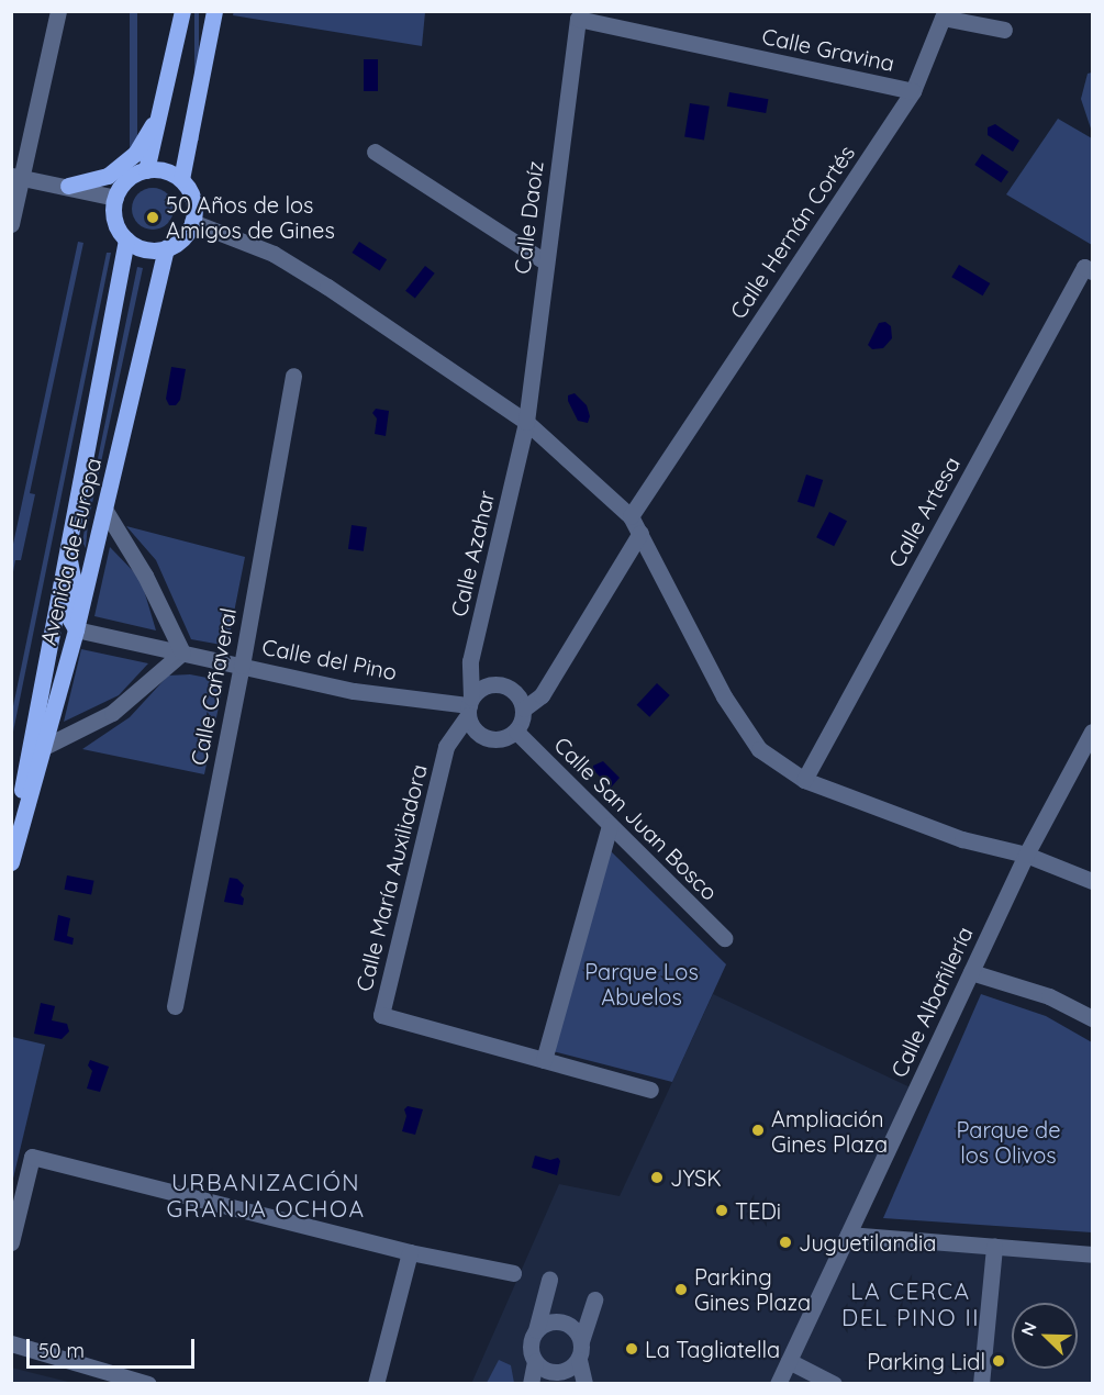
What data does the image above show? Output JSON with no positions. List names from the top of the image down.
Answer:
{
  "streets": {
    "main road": ["Avenida de Europa"],
    "street": [
      "Calle Gravina",
      "Calle Daoíz",
      "Calle Hernán Cortés",
      "Calle Artesa",
      "Calle Azahar",
      "Calle del Pino",
      "Calle Cañaveral",
      "Calle San Juan Bosco",
      "Calle María Auxiliadora",
      "Calle Albañilería"
    ]
  },
  "crossings": [
    ["Calle Gravina", "Calle Daoíz"],
    ["Calle Gravina", "Calle Hernán Cortés"],
    ["Calle Daoíz", "Calle Azahar"],
    ["Avenida de Europa", "Calle del Pino"],
    ["Calle Azahar", "Calle del Pino"],
    ["Calle Azahar", "Calle San Juan Bosco"],
    ["Calle Azahar", "Calle María Auxiliadora"],
    ["Calle del Pino", "Calle Cañaveral"],
    ["Calle del Pino", "Calle San Juan Bosco"],
    ["Calle del Pino", "Calle María Auxiliadora"],
    ["Calle San Juan Bosco", "Calle María Auxiliadora"]
  ],
  "districts": ["URBANIZACIÓN GRANJA OCHOA", "LA CERCA DEL PINO II"],
  "parks": ["Parque Los Abuelos", "Parque de los Olivos"],
  "places": [
    "50 Años de los Amigos de Gines",
    "Ampliación Gines Plaza",
    "JYSK",
    "TEDi",
    "Juguetilandia",
    "Parking Gines Plaza",
    "La Tagliatella",
    "Parking Lidl"
  ],
  "scale_bar": "50 m",
  "north": "top left"
}
